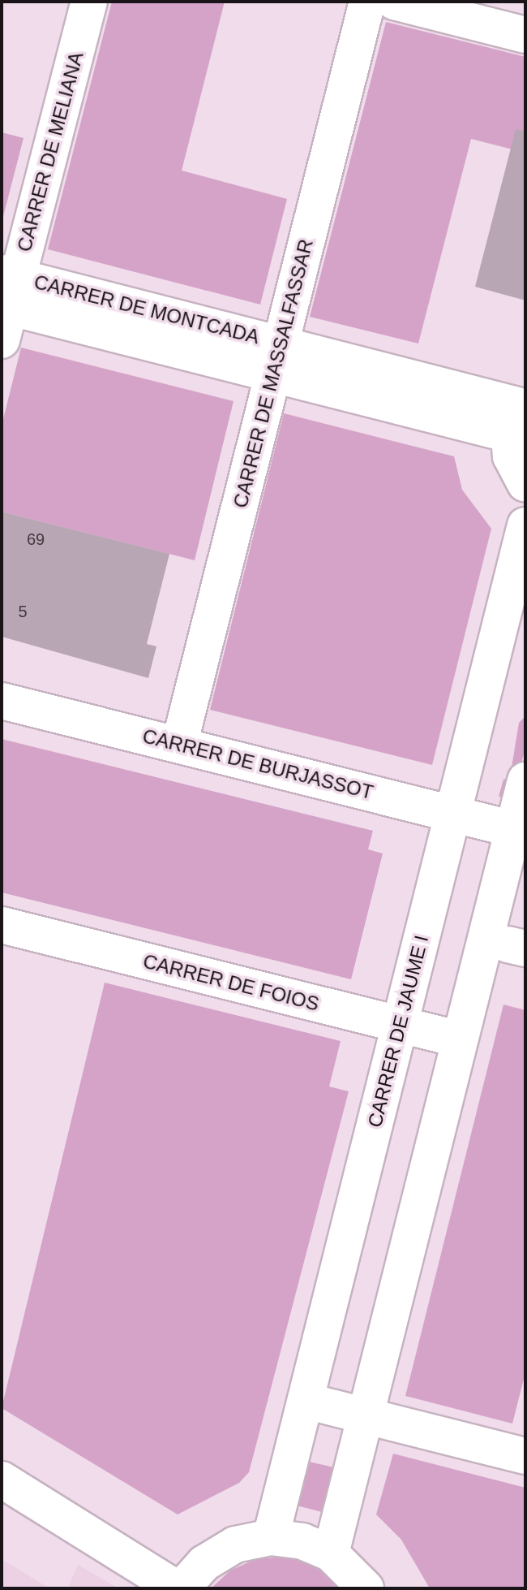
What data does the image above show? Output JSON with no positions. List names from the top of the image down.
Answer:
{
  "streets": {
    "street": [
      "CARRER DE MELIANA",
      "CARRER DE MONTCADA",
      "CARRER DE MASSALFASSAR",
      "CARRER DE BURJASSOT",
      "CARRER DE FOIOS",
      "CARRER DE JAUME I"
    ]
  },
  "crossings": [
    ["CARRER DE MELIANA", "CARRER DE MONTCADA"],
    ["CARRER DE MONTCADA", "CARRER DE MASSALFASSAR"],
    ["CARRER DE MASSALFASSAR", "CARRER DE BURJASSOT"],
    ["CARRER DE BURJASSOT", "CARRER DE JAUME I"],
    ["CARRER DE FOIOS", "CARRER DE JAUME I"]
  ],
  "house_numbers": ["69", "5"]
}
